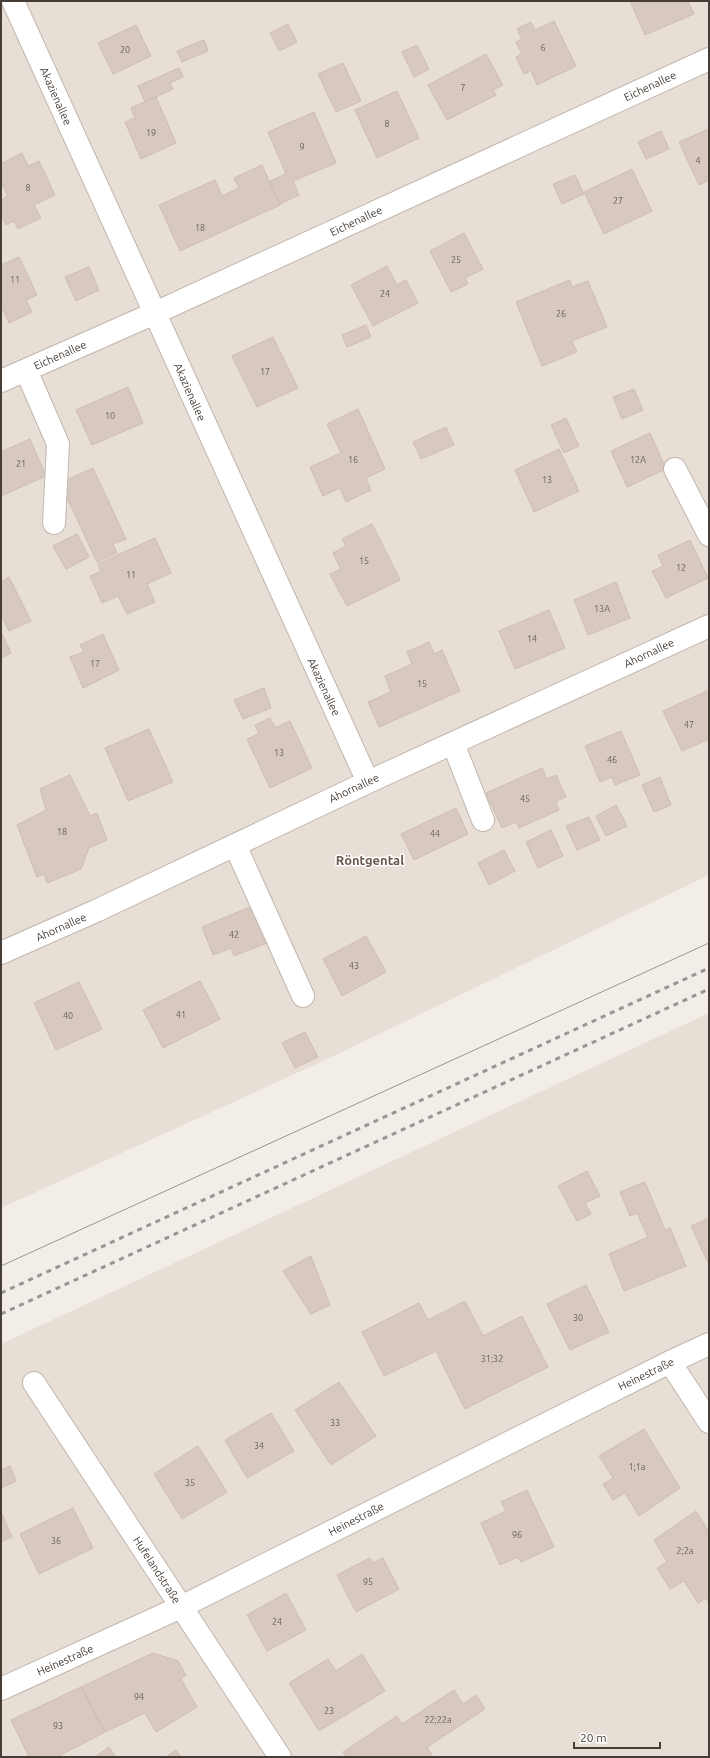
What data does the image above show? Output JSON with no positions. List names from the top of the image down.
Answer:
{
  "streets": {
    "street": [
      "Eichenallee",
      "Akazienallee",
      "Ahornallee",
      "Heinestraße",
      "Hufelandstraße"
    ]
  },
  "crossings": [
    ["Eichenallee", "Akazienallee"],
    ["Akazienallee", "Ahornallee"],
    ["Heinestraße", "Hufelandstraße"]
  ],
  "districts": ["Röntgental"],
  "house_numbers": [
    "6",
    "20",
    "7",
    "8",
    "19",
    "9",
    "4",
    "8",
    "27",
    "18",
    "25",
    "11",
    "24",
    "26",
    "17",
    "10",
    "16",
    "12A",
    "21",
    "13",
    "15",
    "12",
    "11",
    "13A",
    "14",
    "17",
    "15",
    "47",
    "13",
    "46",
    "45",
    "18",
    "44",
    "42",
    "43",
    "41",
    "40",
    "30",
    "31;32",
    "33",
    "34",
    "1;1a",
    "35",
    "96",
    "36",
    "2;2a",
    "95",
    "24",
    "94",
    "23",
    "22;22a",
    "93"
  ],
  "scale_bar": "20 m"
}
